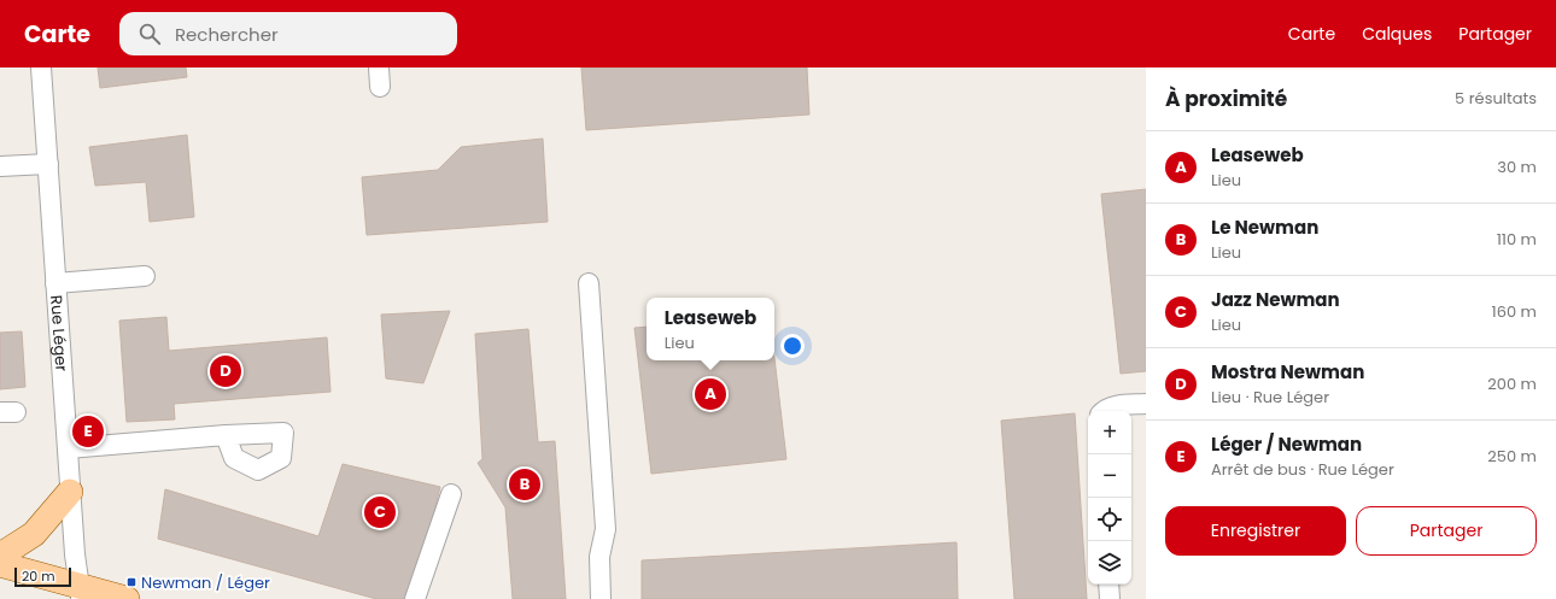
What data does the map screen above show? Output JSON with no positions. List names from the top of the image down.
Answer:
{
  "streets": {
    "street": ["Rue Léger"]
  },
  "places": {
    "transit": ["Newman / Léger"]
  },
  "scale_bar": "20 m",
  "page": {
    "header": "Carte",
    "search": "Rechercher",
    "nav": ["Carte", "Calques", "Partager"],
    "heading": ["À proximité", "5 résultats"],
    "list": [
      {
        "mark": "A",
        "name": "Leaseweb",
        "note": "Lieu",
        "value": "30 m"
      },
      {
        "mark": "B",
        "name": "Le Newman",
        "note": "Lieu",
        "value": "110 m"
      },
      {
        "mark": "C",
        "name": "Jazz Newman",
        "note": "Lieu",
        "value": "160 m"
      },
      {
        "mark": "D",
        "name": "Mostra Newman",
        "note": "Lieu · Rue Léger",
        "value": "200 m"
      },
      {
        "mark": "E",
        "name": "Léger / Newman",
        "note": "Arrêt de bus · Rue Léger",
        "value": "250 m"
      }
    ],
    "popup": ["Leaseweb", "Lieu"],
    "pins": [
      "D",
      "A",
      "E",
      "B",
      "C"
    ],
    "map_buttons": ["+", "−"],
    "buttons": ["Enregistrer", "Partager"],
    "scale": "20 m"
  }
}
